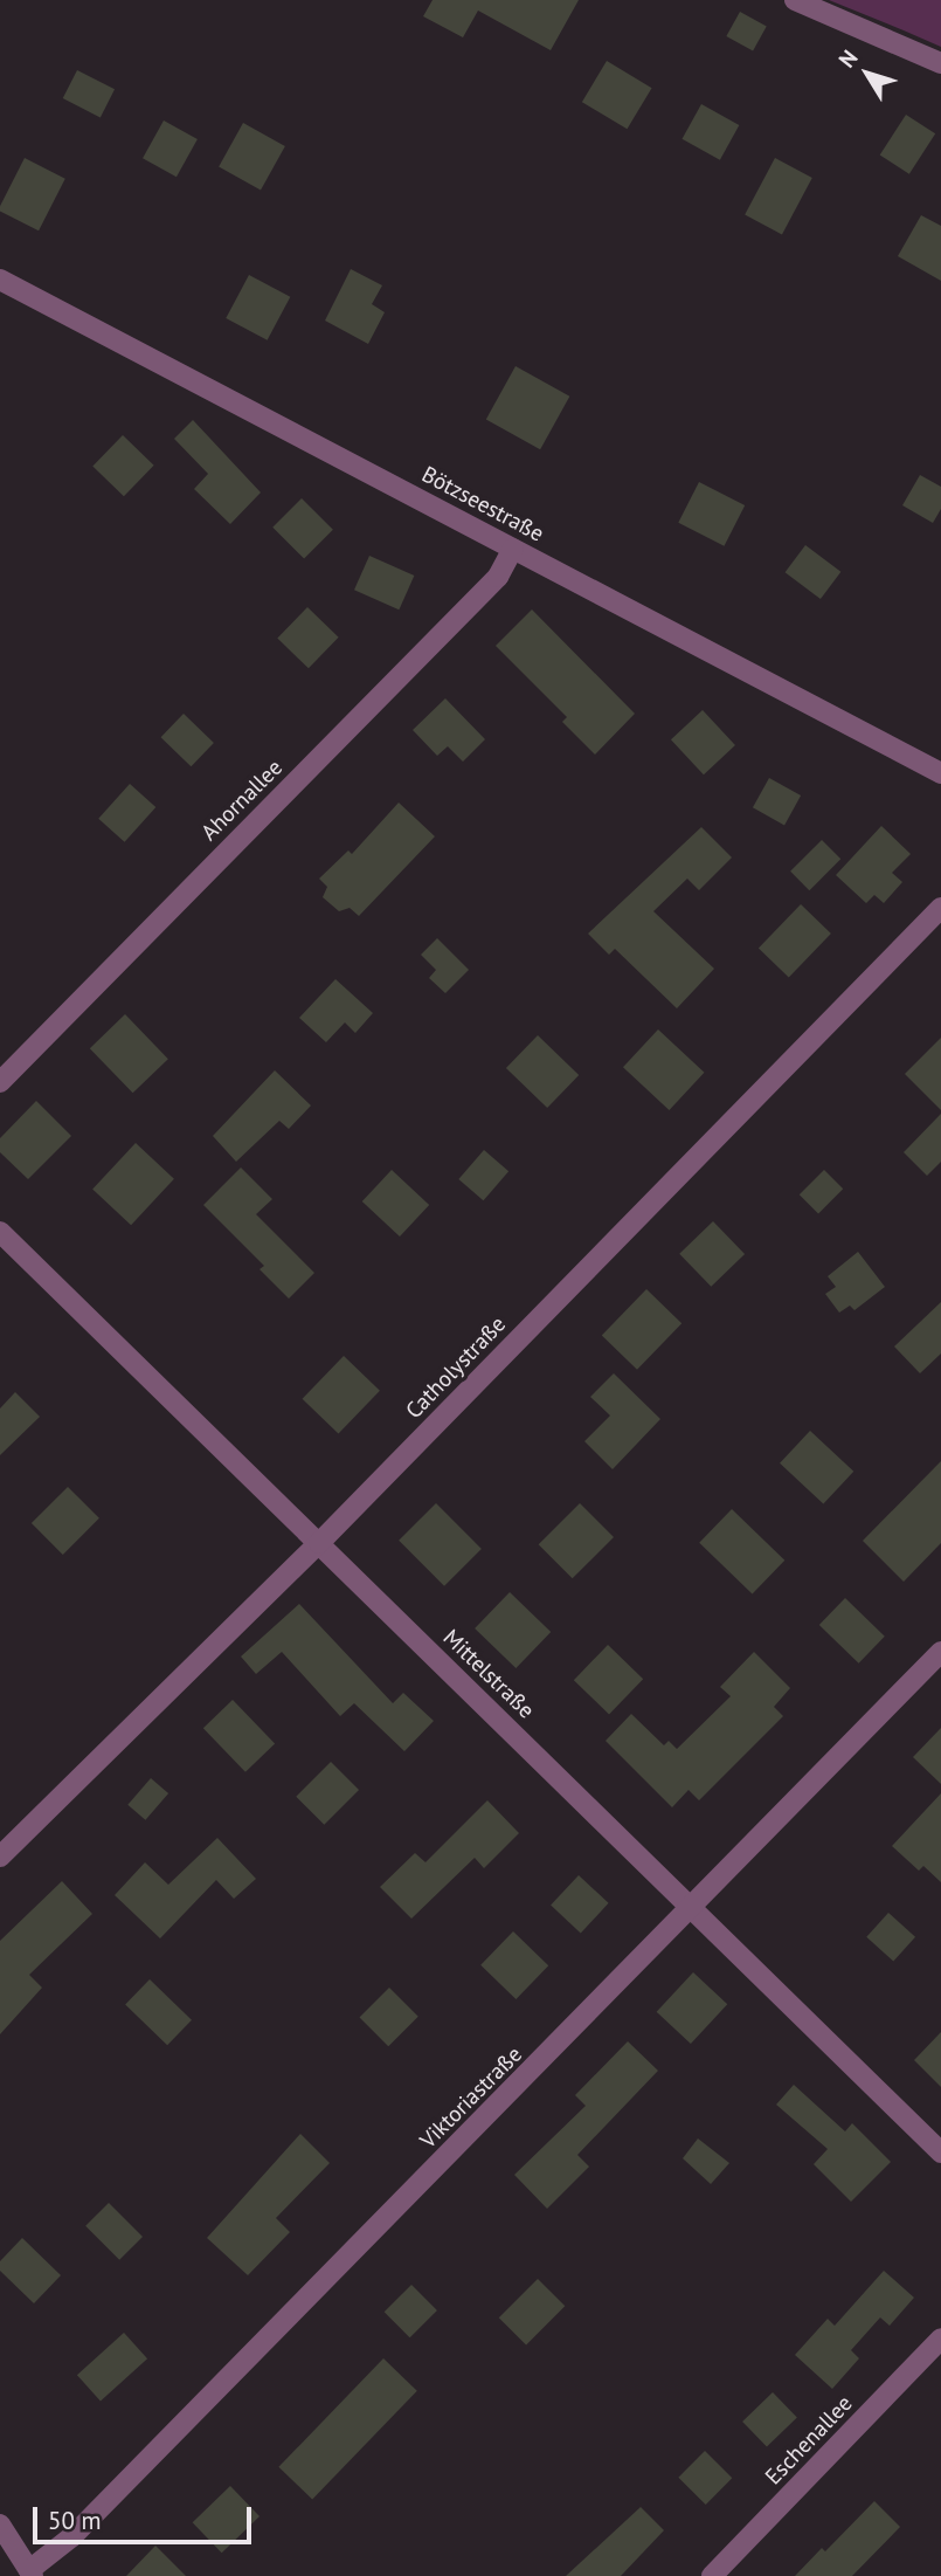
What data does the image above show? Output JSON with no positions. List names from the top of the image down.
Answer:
{
  "streets": {
    "street": [
      "Bötzseestraße",
      "Ahornallee",
      "Catholystraße",
      "Mittelstraße",
      "Viktoriastraße",
      "Eschenallee"
    ]
  },
  "crossings": [
    ["Bötzseestraße", "Ahornallee"],
    ["Catholystraße", "Mittelstraße"],
    ["Mittelstraße", "Viktoriastraße"]
  ],
  "scale_bar": "50 m",
  "north": "top left"
}
